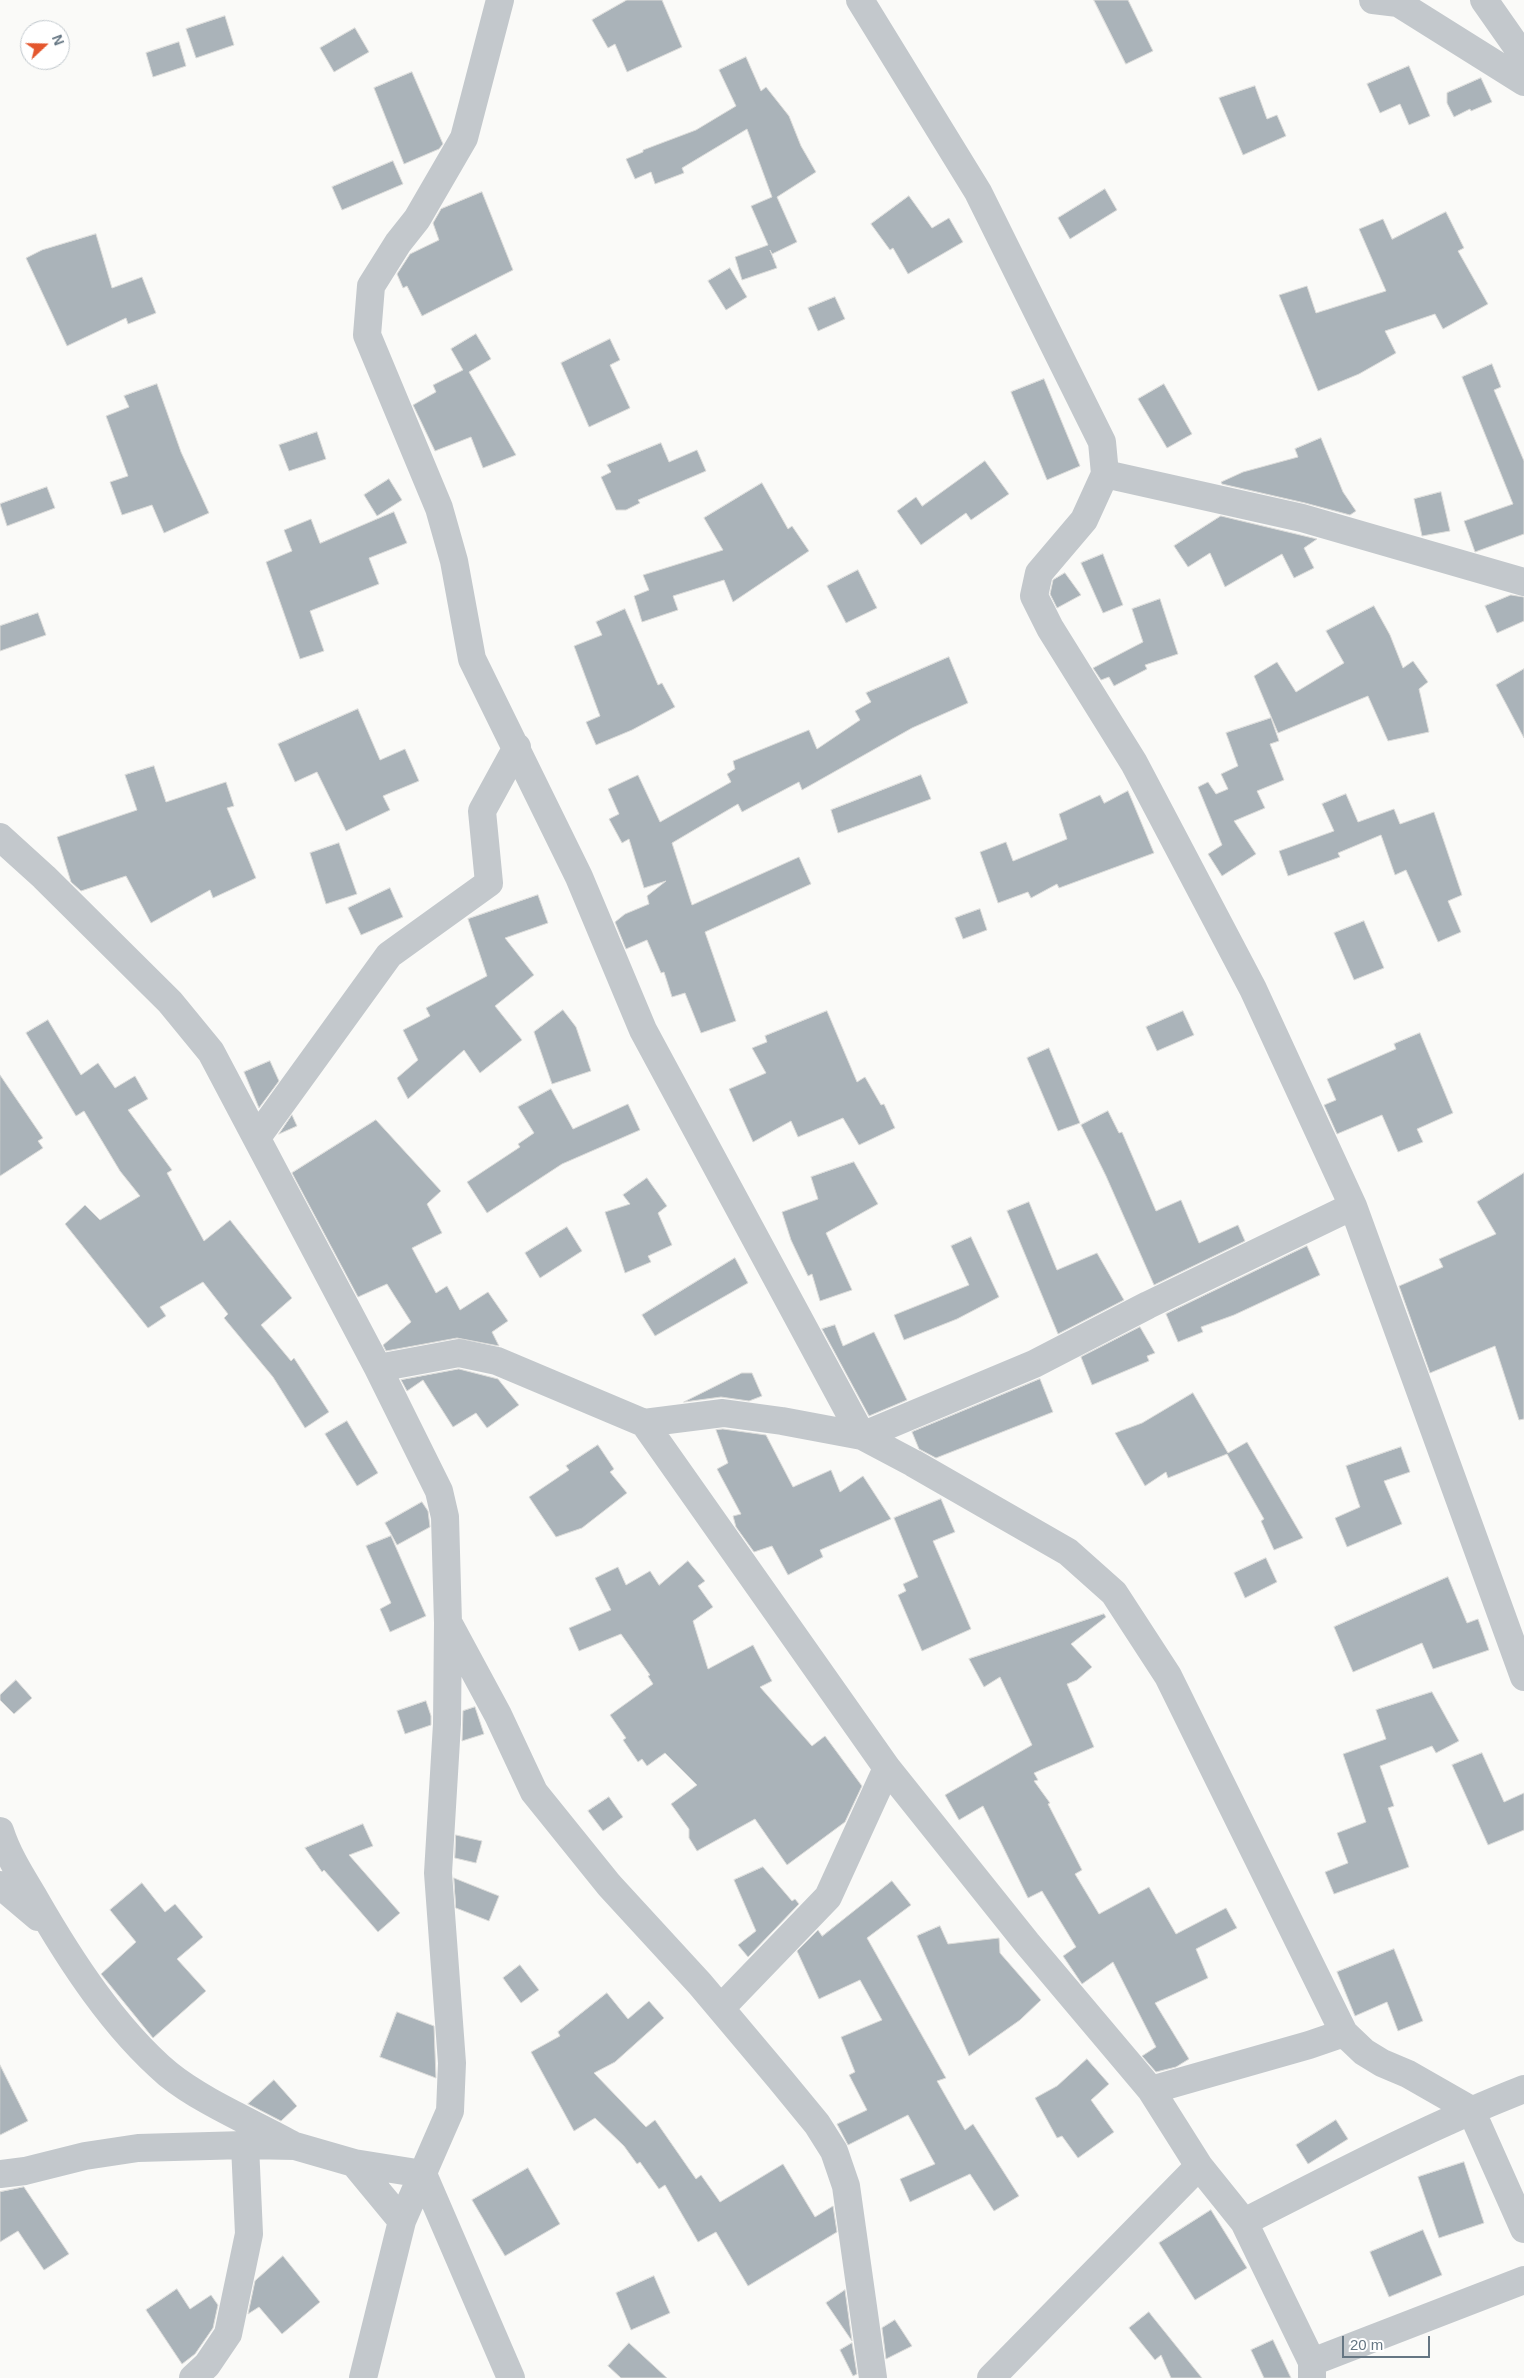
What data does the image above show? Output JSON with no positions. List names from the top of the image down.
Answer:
{
  "scale_bar": "20 m",
  "north": "right"
}
